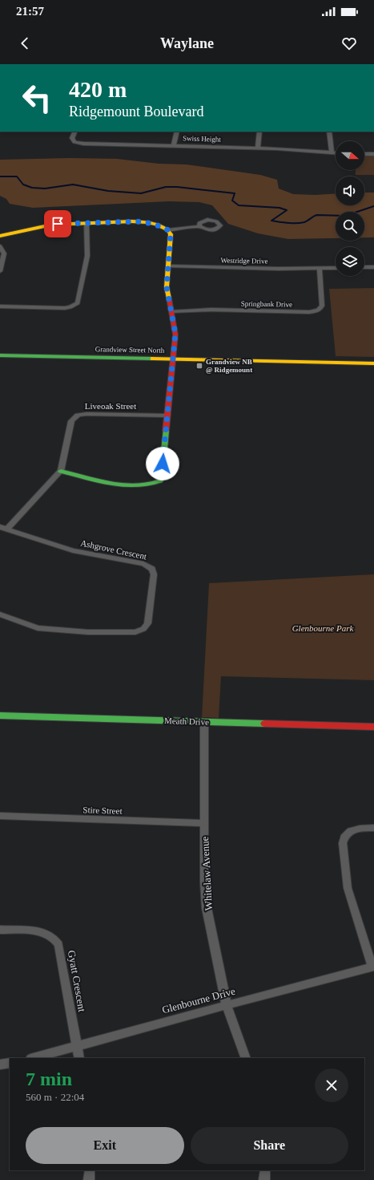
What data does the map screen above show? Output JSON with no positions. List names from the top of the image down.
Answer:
{
  "streets": {
    "street": [
      "Swiss Height",
      "Westridge Drive",
      "Springbank Drive",
      "Grandview Street North",
      "Liveoak Street",
      "Ashgrove Crescent",
      "Meath Drive",
      "Stire Street",
      "Whitelaw Avenue",
      "Gyatt Crescent",
      "Glenbourne Drive"
    ]
  },
  "crossings": [
    ["Westridge Drive", "Springbank Drive"],
    ["Meath Drive", "Whitelaw Avenue"],
    ["Stire Street", "Whitelaw Avenue"],
    ["Whitelaw Avenue", "Glenbourne Drive"],
    ["Gyatt Crescent", "Glenbourne Drive"]
  ],
  "parks": ["Glenbourne Park"],
  "places": {
    "transit": ["Grandview NB @ Ridgemount"]
  },
  "north": "right",
  "page": {
    "status": "21:57",
    "header": "Waylane",
    "turn": ["420 m", "Ridgemount Boulevard"],
    "heading": ["7 min", "560 m · 22:04"],
    "buttons": ["Exit", "Share"]
  }
}
